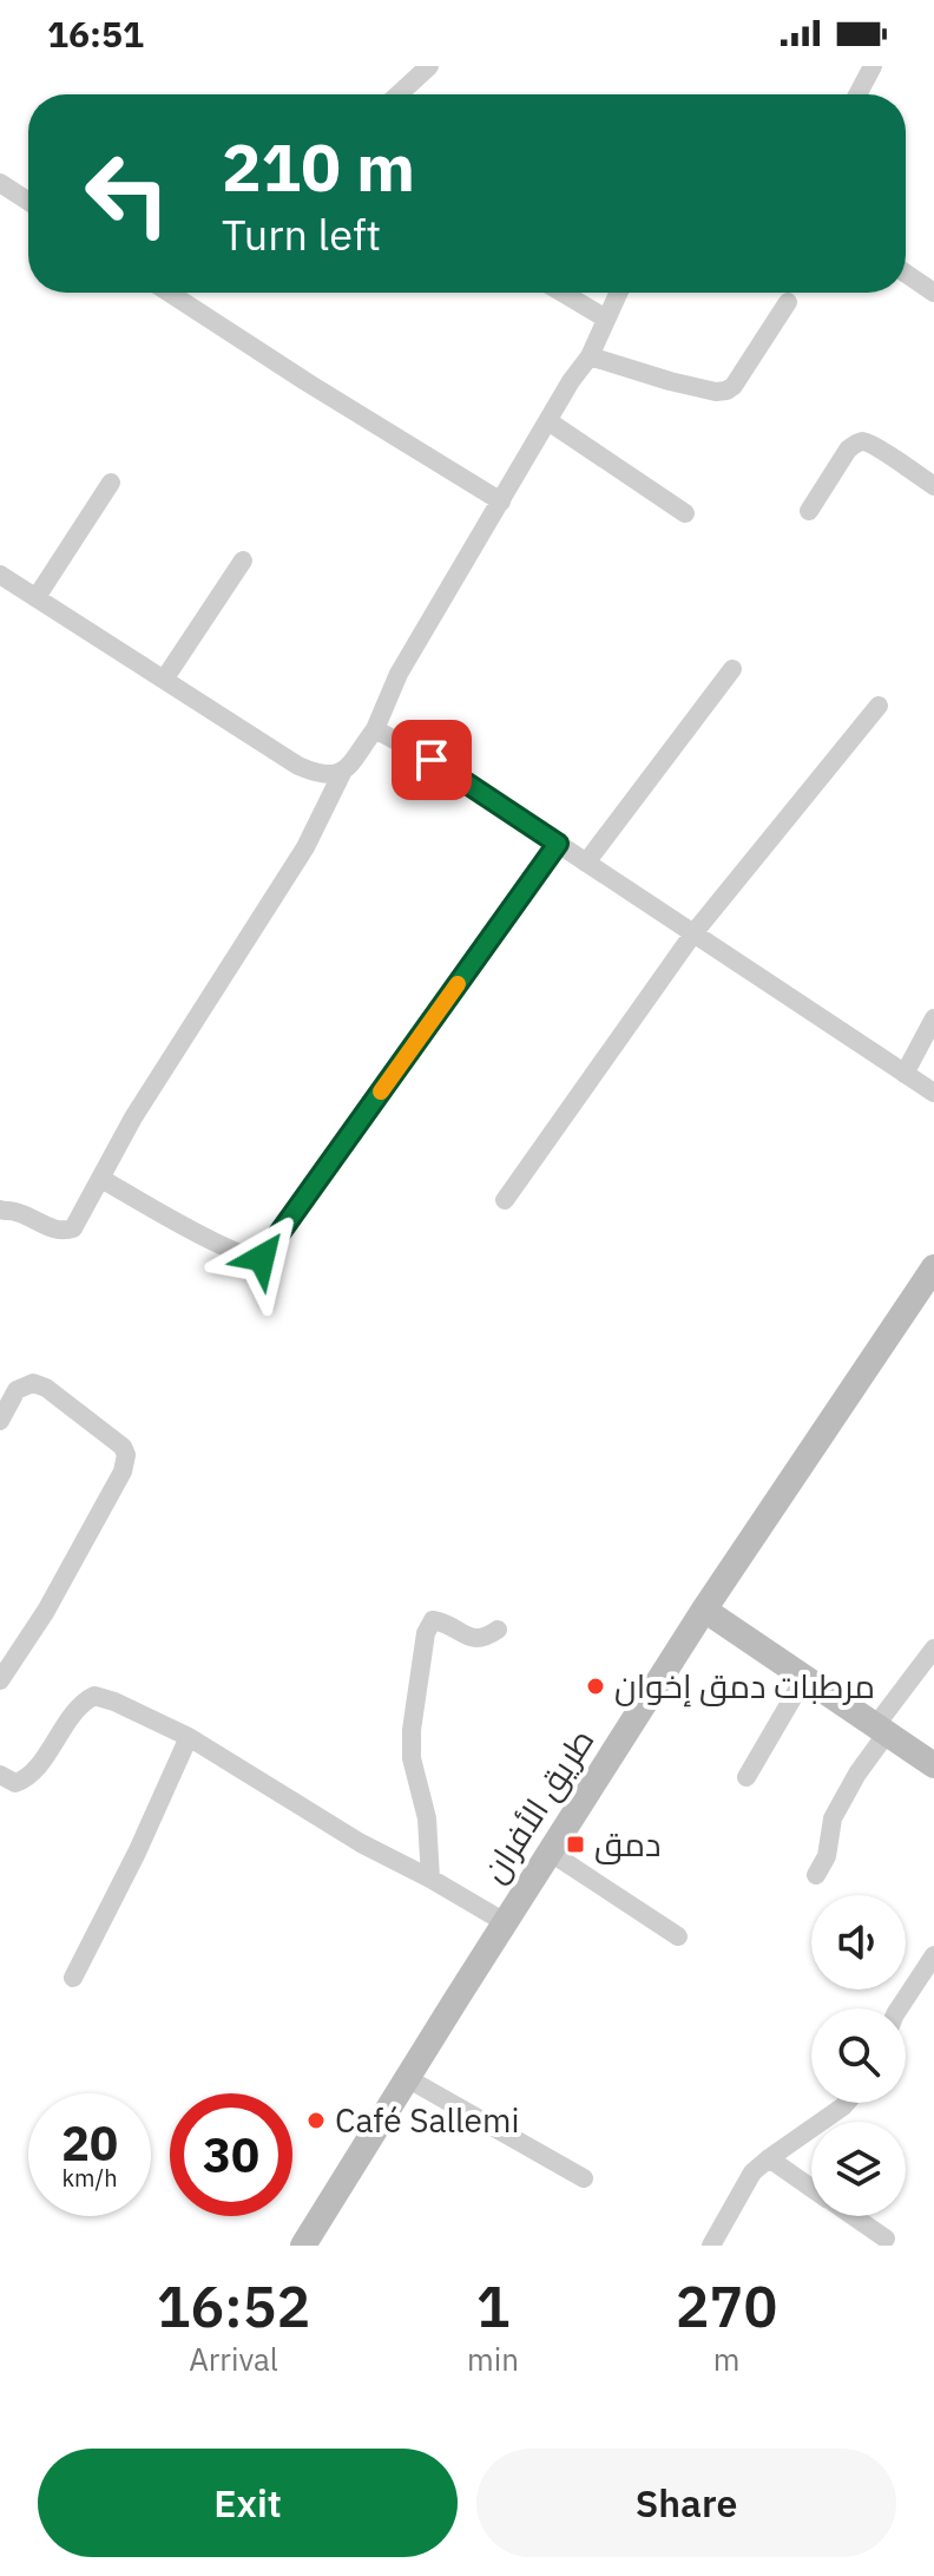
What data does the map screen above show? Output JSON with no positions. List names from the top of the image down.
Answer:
{
  "streets": {
    "main road": ["طريق الأفران"]
  },
  "places": {
    "other": ["مرطبات دمق إخوان", "Café Sallemi"],
    "transit": ["دمق"]
  },
  "page": {
    "status": "16:51",
    "turn": ["210 m", "Turn left"],
    "speed": "20 km/h",
    "limit": "30",
    "eta": [
      "16:52",
      "Arrival",
      "1",
      "min",
      "270",
      "m"
    ],
    "buttons": ["Exit", "Share"]
  }
}
